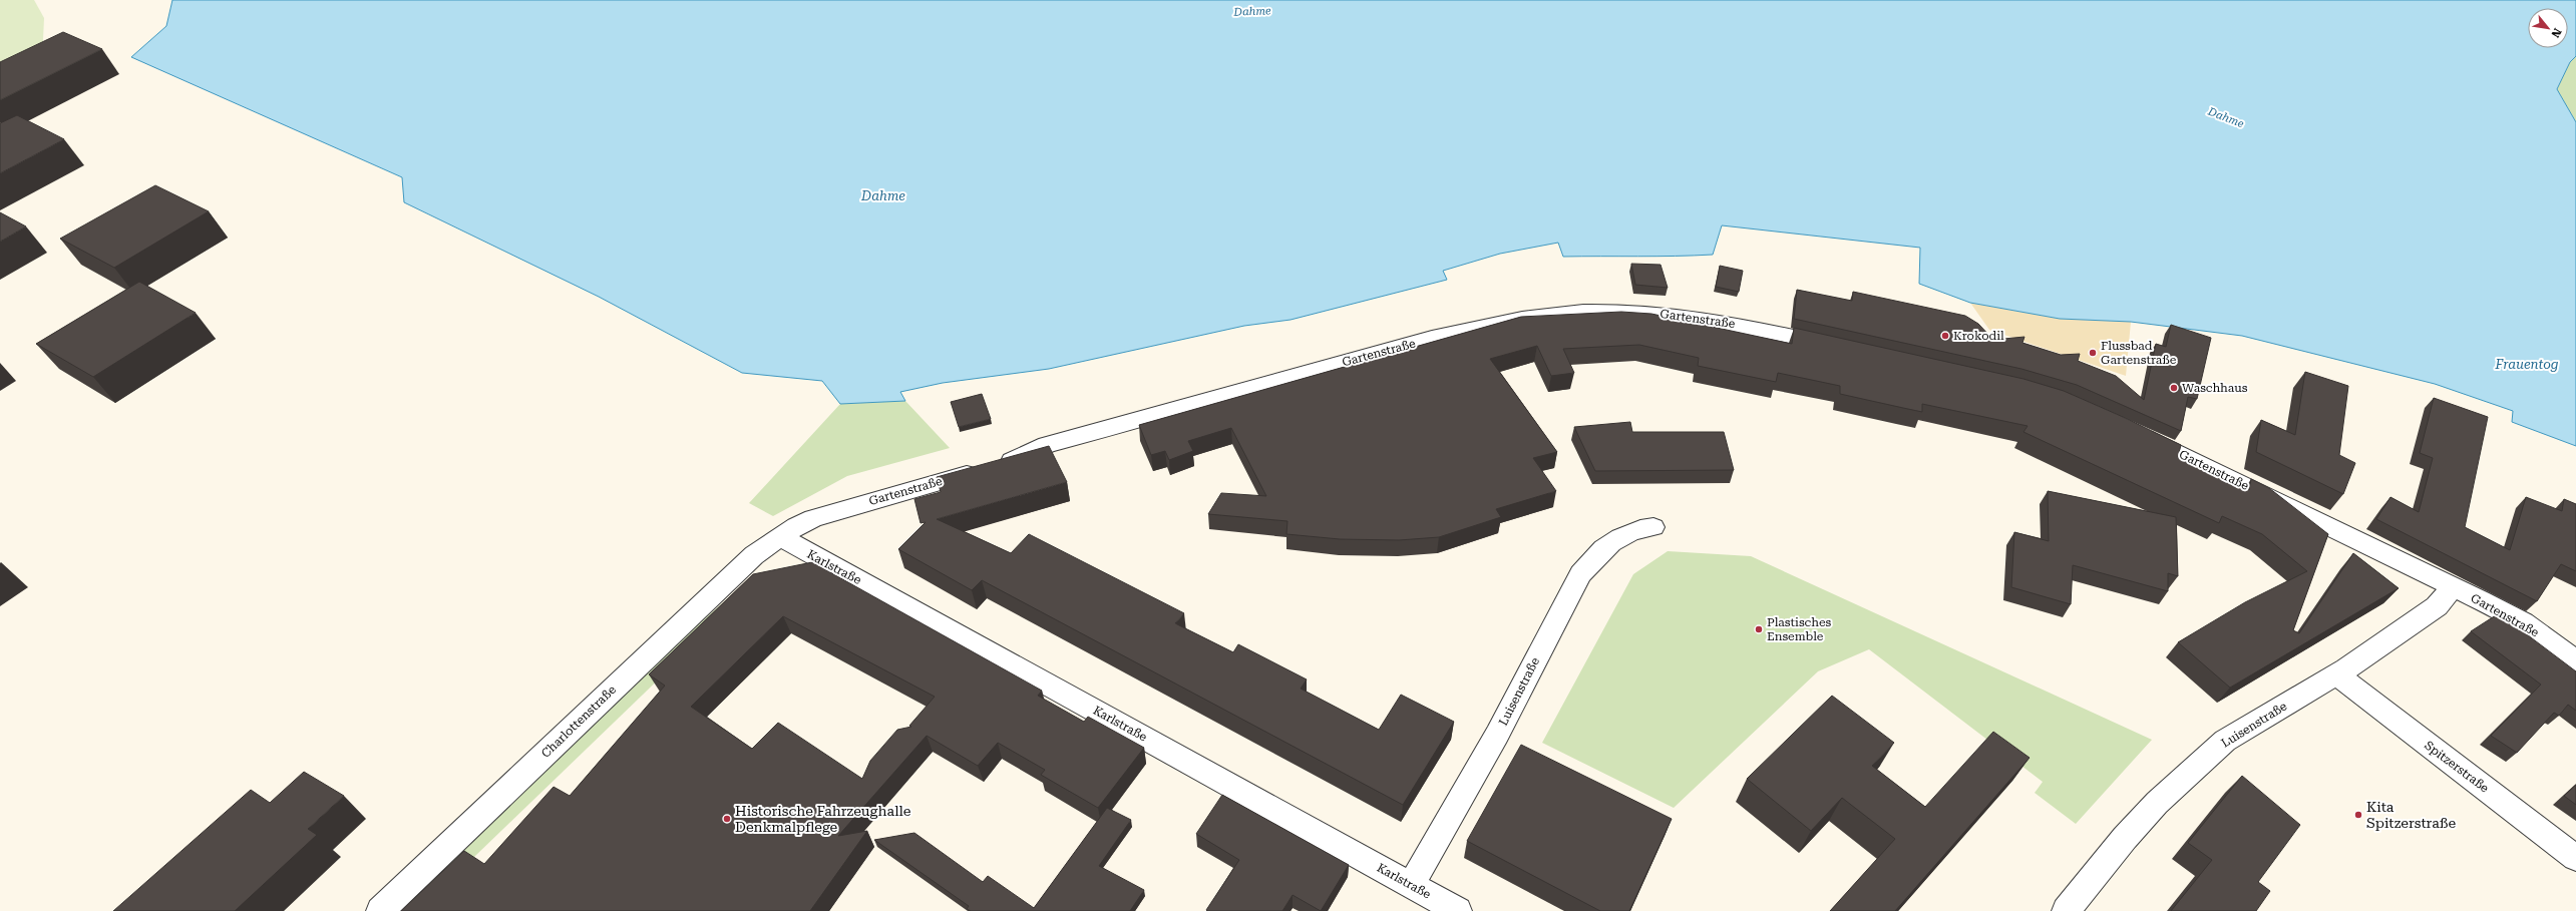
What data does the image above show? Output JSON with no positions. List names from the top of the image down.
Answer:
{
  "streets": {
    "street": [
      "Gartenstraße",
      "Karlstraße",
      "Luisenstraße",
      "Charlottenstraße",
      "Spitzerstraße"
    ]
  },
  "crossings": [
    ["Gartenstraße", "Karlstraße"],
    ["Gartenstraße", "Luisenstraße"],
    ["Gartenstraße", "Charlottenstraße"],
    ["Karlstraße", "Luisenstraße"],
    ["Karlstraße", "Charlottenstraße"],
    ["Luisenstraße", "Spitzerstraße"]
  ],
  "water": ["Dahme", "Frauentog"],
  "places": [
    "Krokodil",
    "Flussbad Gartenstraße",
    "Waschhaus",
    "Plastisches Ensemble",
    "Kita Spitzerstraße",
    "Historische Fahrzeughalle Denkmalpflege"
  ],
  "north": "bottom right"
}
